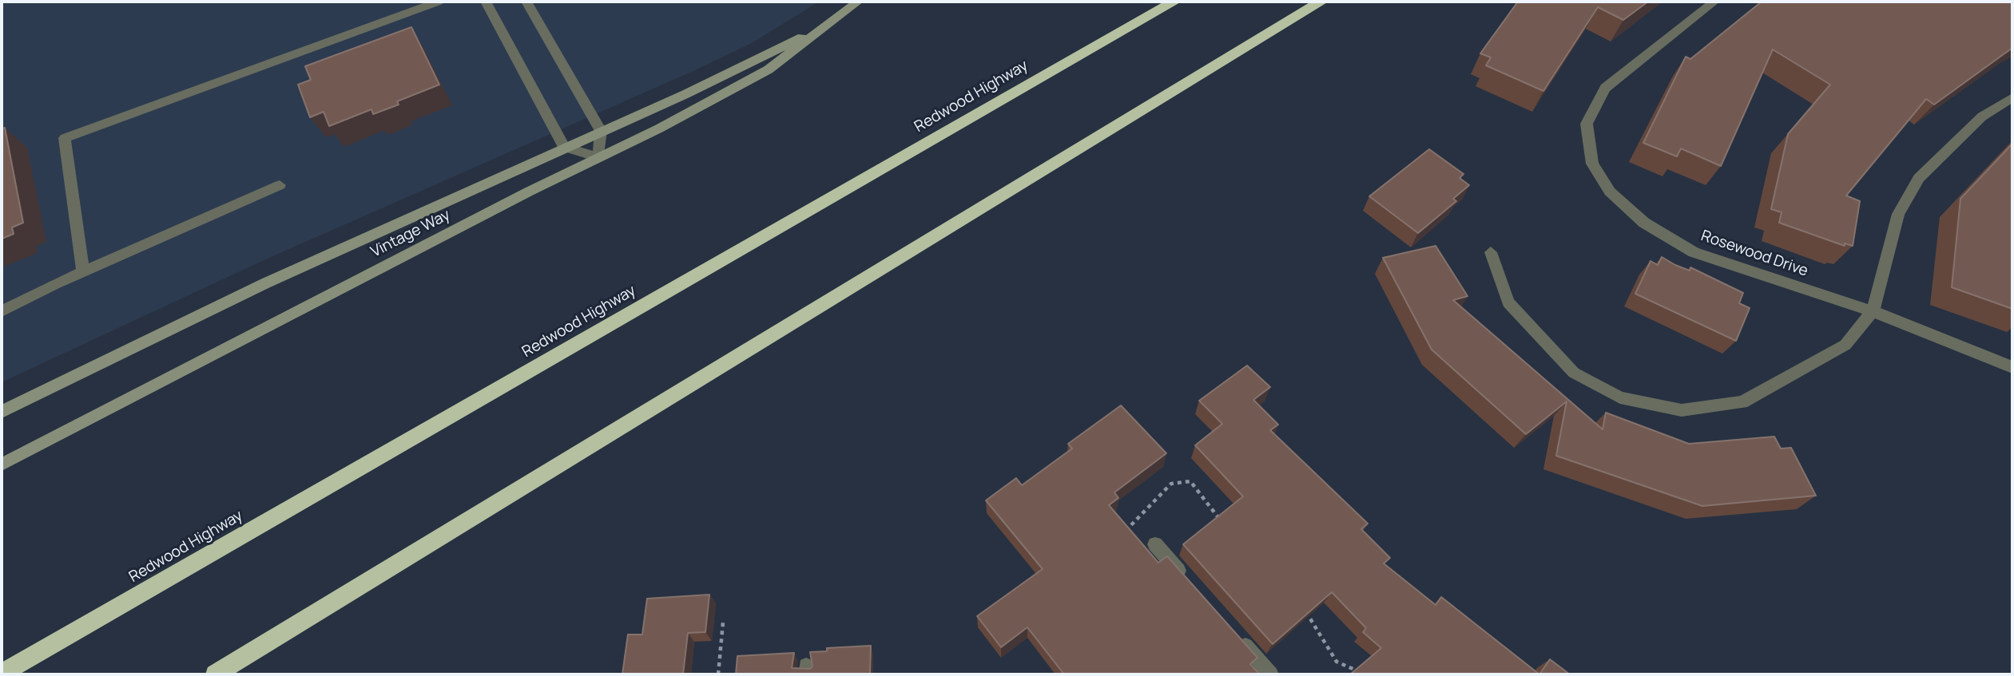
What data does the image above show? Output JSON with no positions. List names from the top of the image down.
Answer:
{
  "streets": {
    "highway": ["Redwood Highway"],
    "street": ["Vintage Way", "Rosewood Drive"]
  }
}
